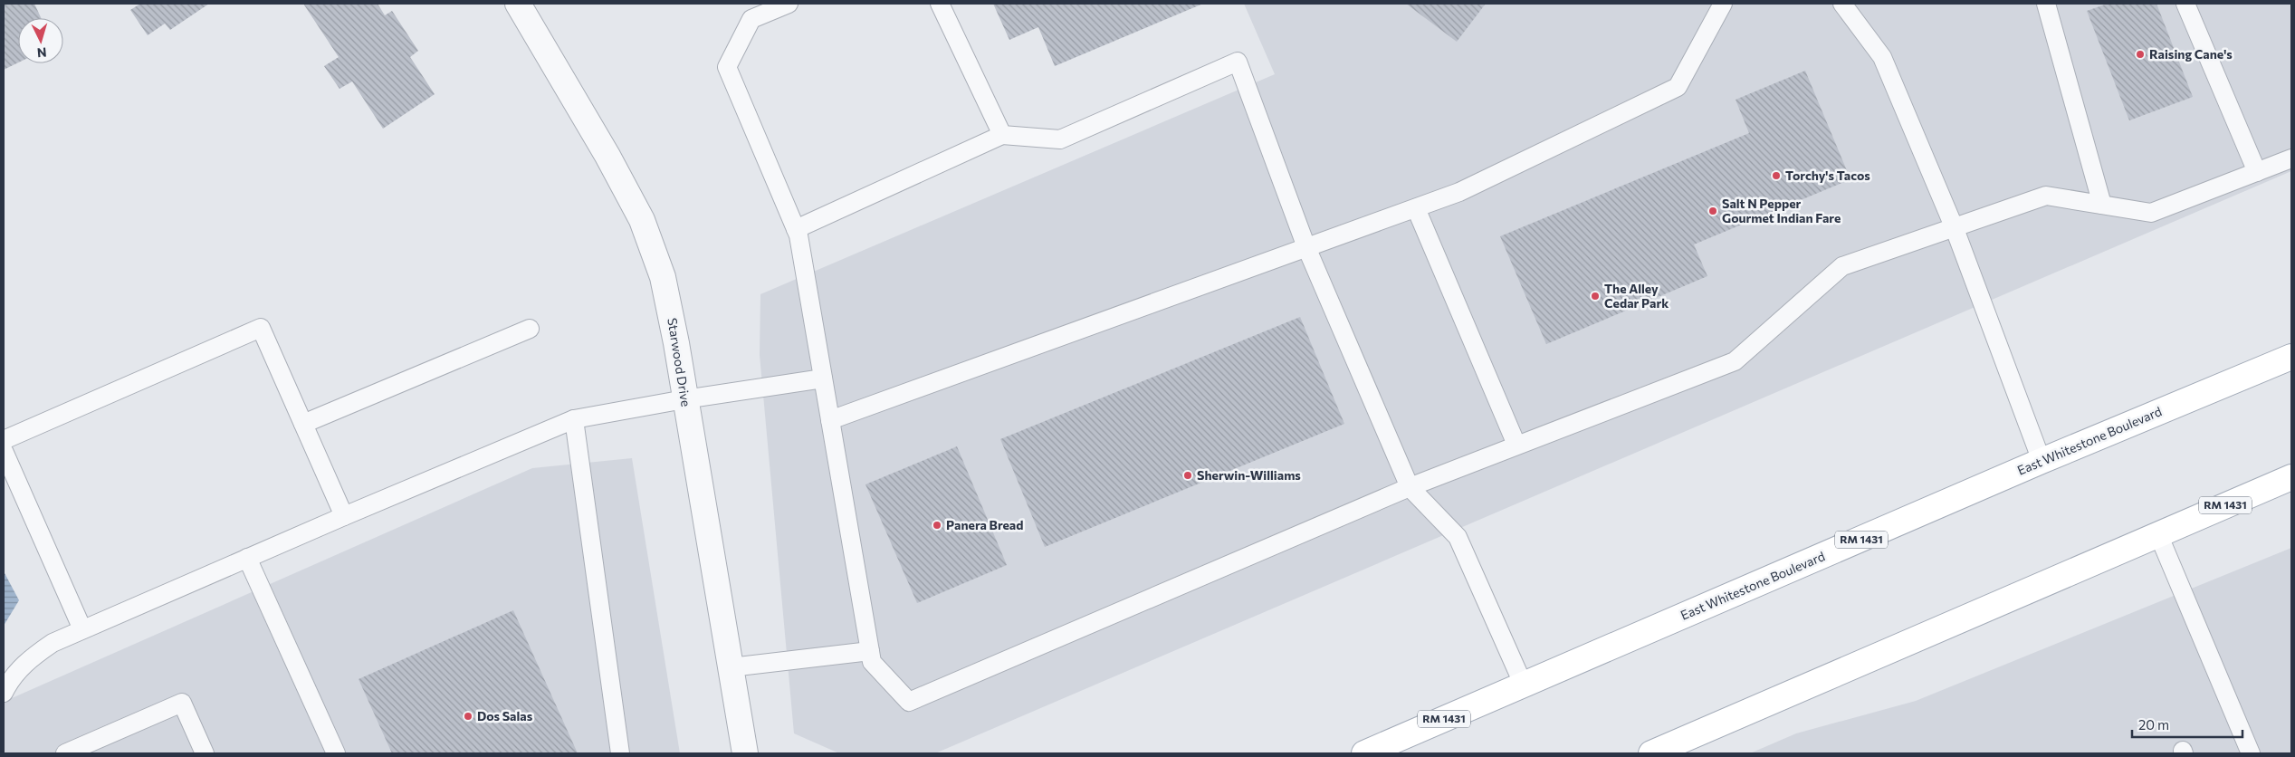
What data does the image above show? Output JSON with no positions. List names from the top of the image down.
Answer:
{
  "streets": {
    "main road": ["East Whitestone Boulevard", "RM 1431"],
    "street": ["Starwood Drive"]
  },
  "places": [
    "Raising Cane's",
    "Torchy's Tacos",
    "Salt N Pepper Gourmet Indian Fare",
    "The Alley Cedar Park",
    "Sherwin-Williams",
    "Panera Bread",
    "Dos Salas"
  ],
  "scale_bar": "20 m",
  "north": "bottom"
}
